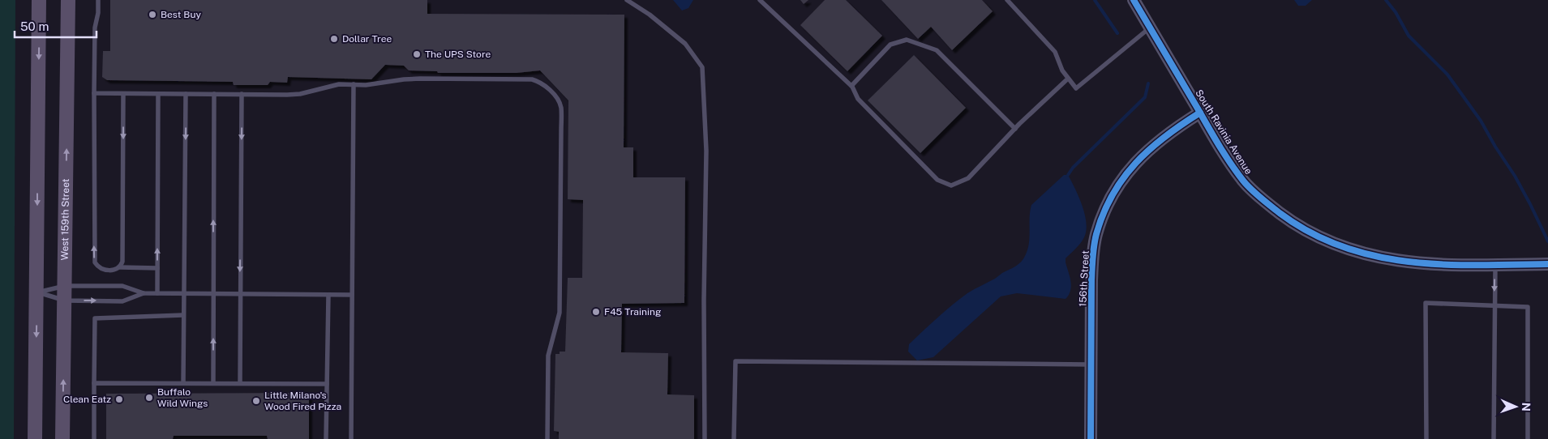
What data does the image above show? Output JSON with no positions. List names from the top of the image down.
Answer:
{
  "streets": {
    "main road": ["West 159th Street"],
    "street": ["South Ravinia Avenue", "156th Street"]
  },
  "crossings": [
    ["South Ravinia Avenue", "156th Street"]
  ],
  "places": [
    "Best Buy",
    "Dollar Tree",
    "The UPS Store",
    "F45 Training",
    "Buffalo Wild Wings",
    "Clean Eatz",
    "Little Milano's Wood Fired Pizza"
  ],
  "scale_bar": "50 m",
  "north": "right"
}
